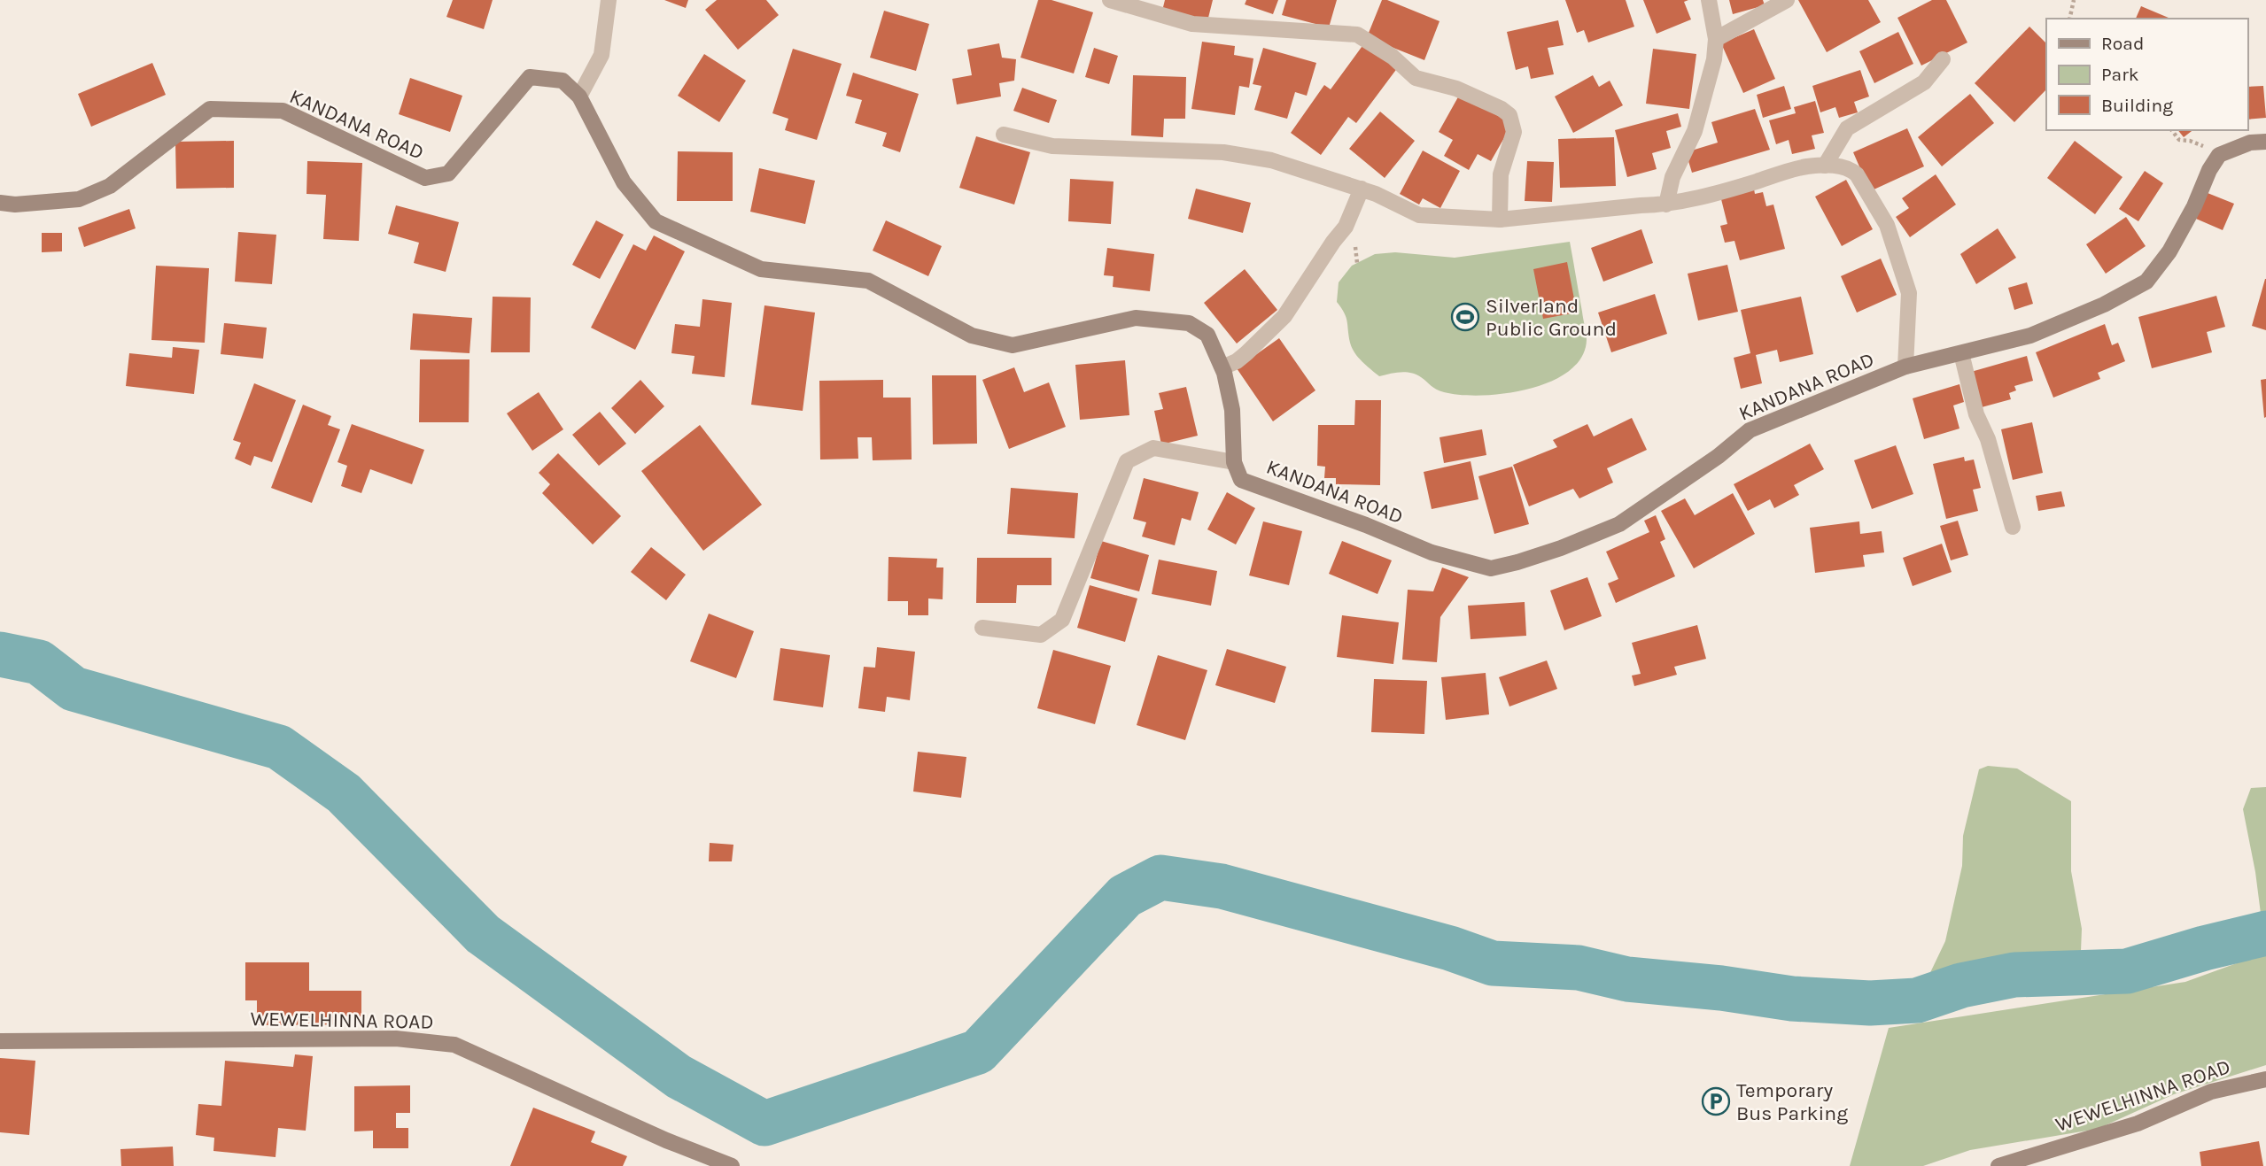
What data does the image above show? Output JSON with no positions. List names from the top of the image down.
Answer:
{
  "streets": {
    "street": ["KANDANA ROAD", "WEWELHINNA ROAD"]
  },
  "places": {
    "sports": ["Silverland Public Ground"],
    "parking": ["Temporary Bus Parking"]
  },
  "legend": ["Road", "Park", "Building"]
}
